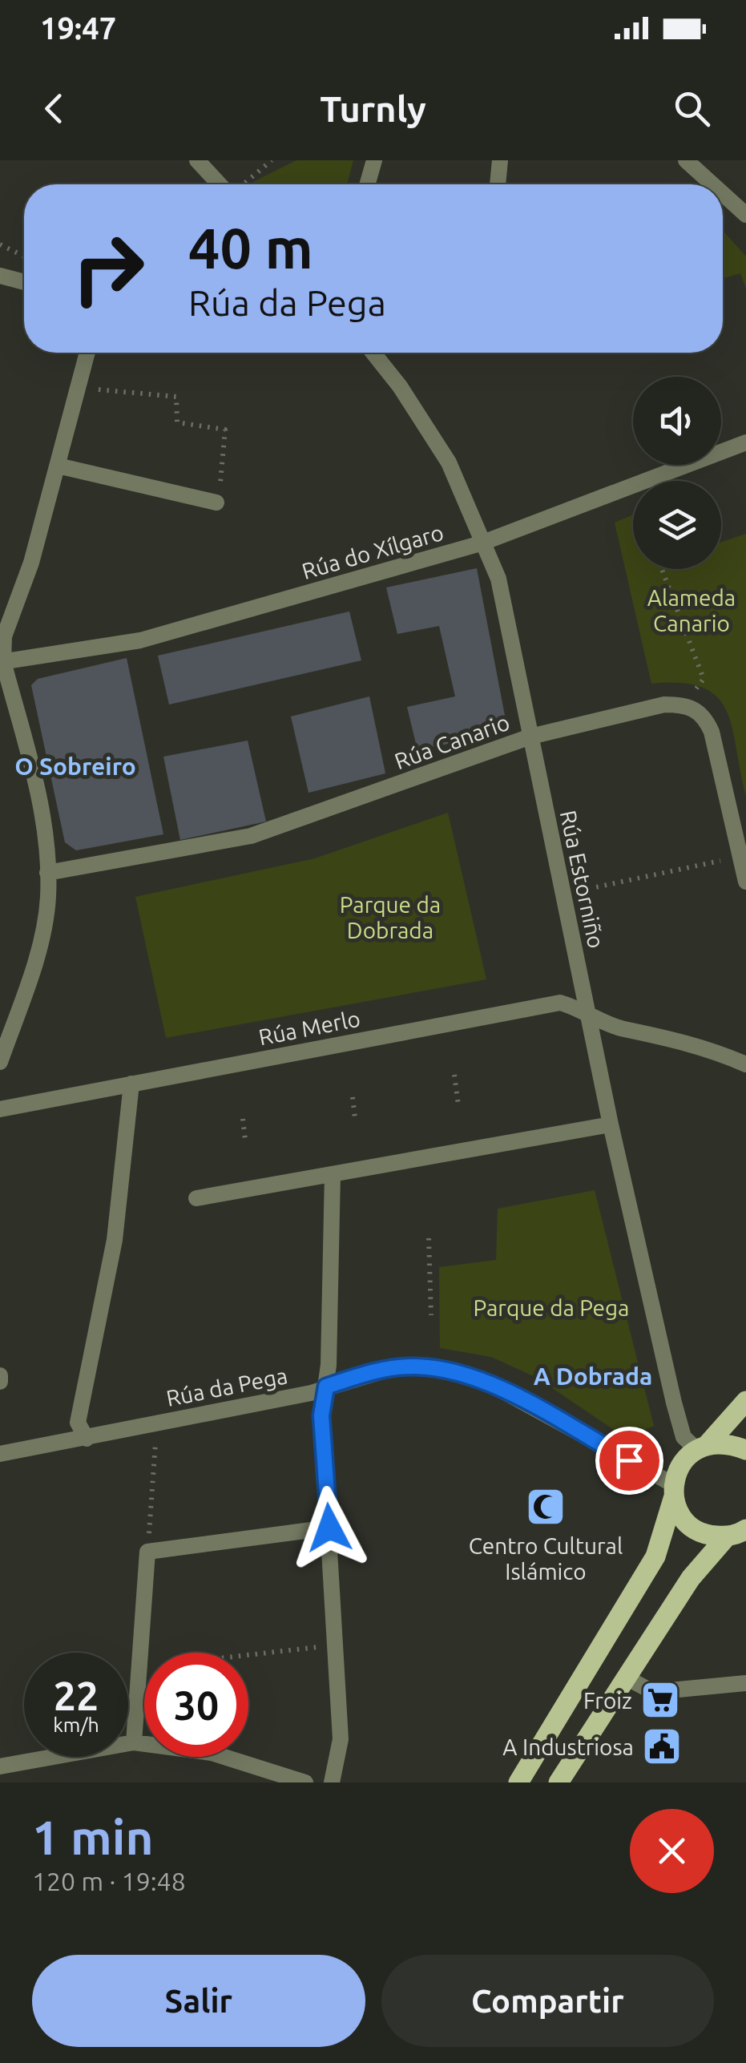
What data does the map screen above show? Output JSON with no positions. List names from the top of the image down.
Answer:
{
  "streets": {
    "street": [
      "Rúa do Xílgaro",
      "Rúa Canario",
      "Rúa Estorniño",
      "Rúa Merlo",
      "Rúa da Pega"
    ]
  },
  "crossings": [
    ["Rúa do Xílgaro", "Rúa Estorniño"],
    ["Rúa Canario", "Rúa Estorniño"],
    ["Rúa Estorniño", "Rúa Merlo"]
  ],
  "districts": ["O Sobreiro", "A Dobrada"],
  "parks": ["Alameda Canario", "Parque da Dobrada", "Parque da Pega"],
  "places": {
    "mosque": ["Centro Cultural Islámico"],
    "supermarket": ["Froiz"],
    "public building": ["A Industriosa"]
  },
  "page": {
    "status": "19:47",
    "header": "Turnly",
    "turn": ["40 m", "Rúa da Pega"],
    "speed": "22 km/h",
    "limit": "30",
    "heading": ["1 min", "120 m · 19:48"],
    "buttons": ["Salir", "Compartir"]
  }
}
